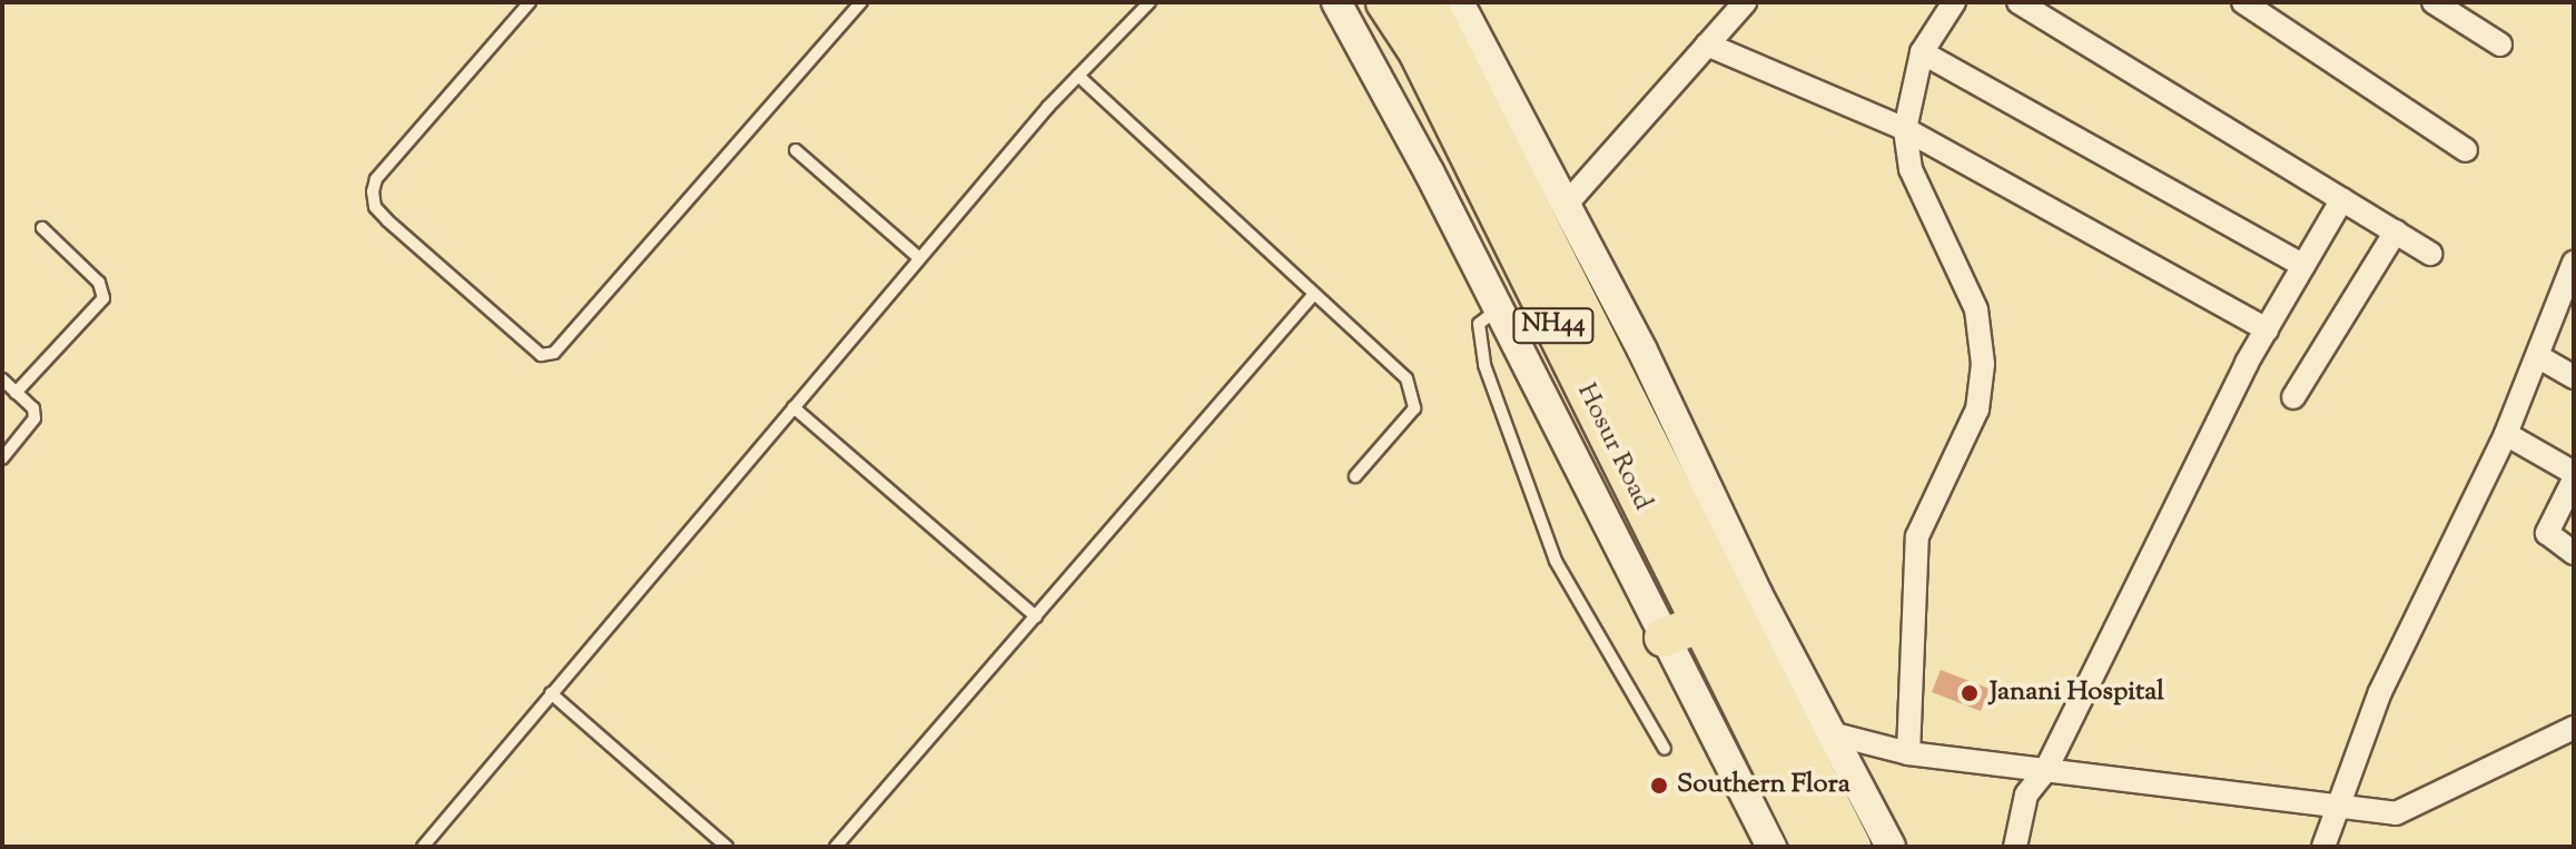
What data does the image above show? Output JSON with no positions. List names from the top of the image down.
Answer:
{
  "streets": {
    "highway": ["NH44", "Hosur Road"]
  },
  "places": ["Janani Hospital", "Southern Flora"]
}
